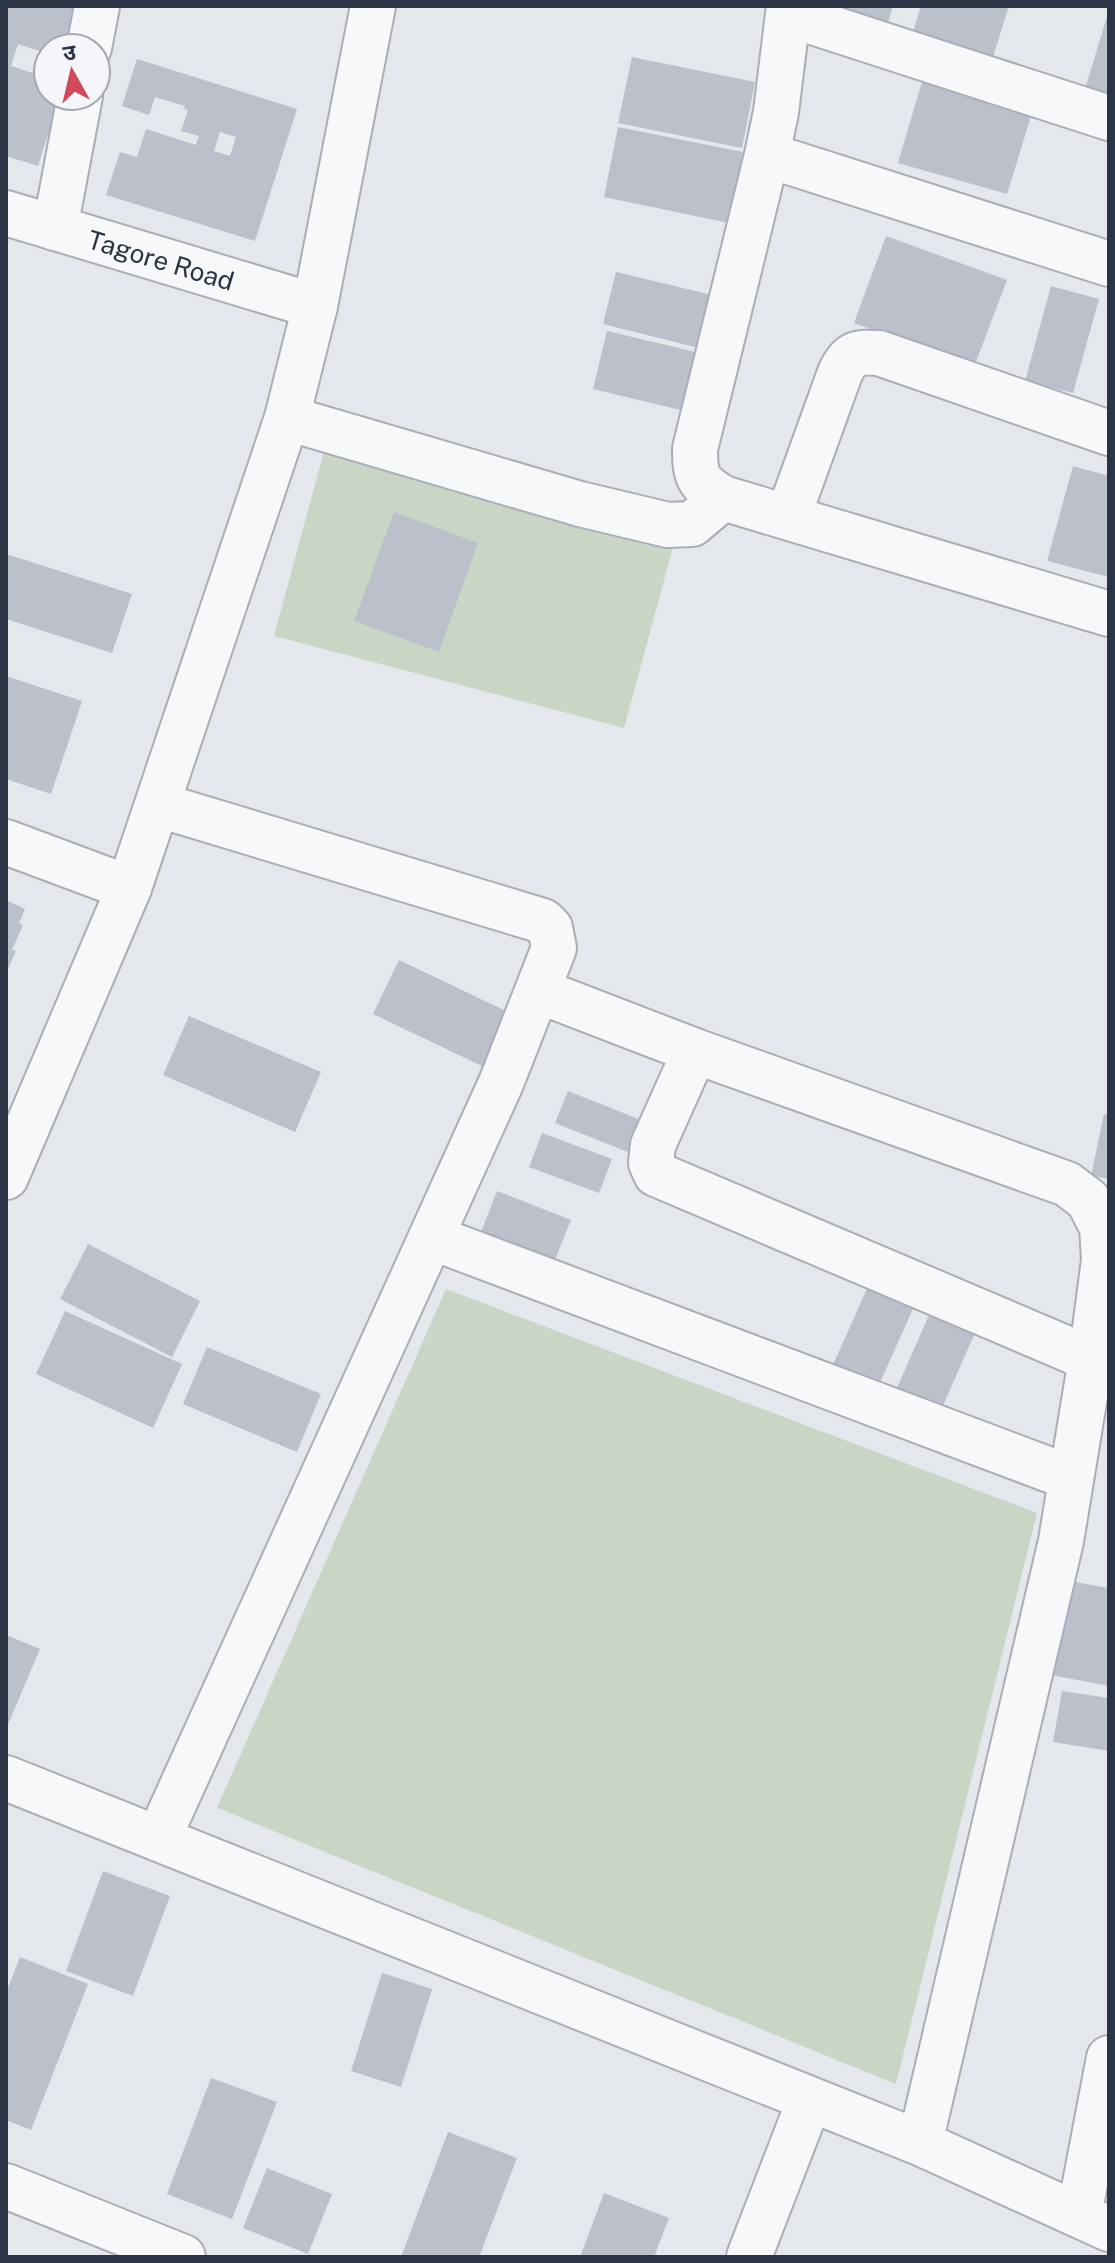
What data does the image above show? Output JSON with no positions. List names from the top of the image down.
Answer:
{
  "streets": {
    "street": ["Tagore Road"]
  },
  "north": "top"
}
